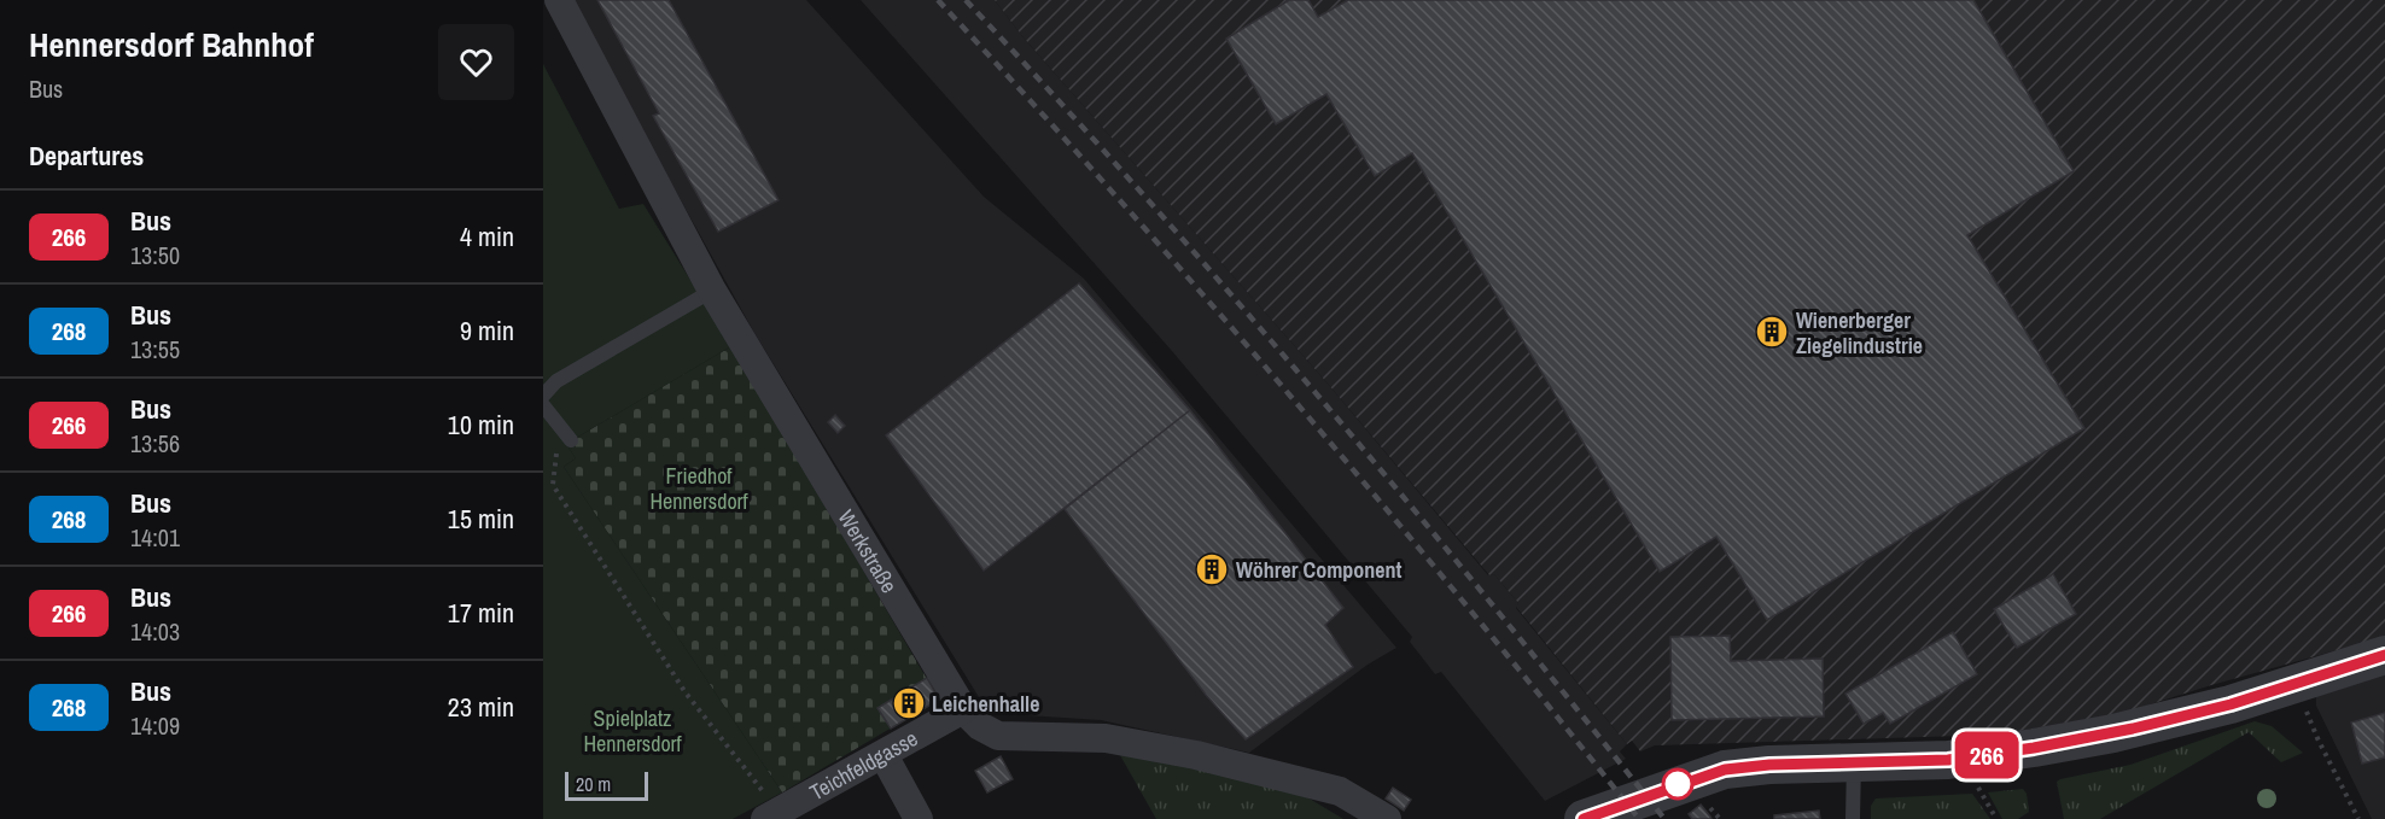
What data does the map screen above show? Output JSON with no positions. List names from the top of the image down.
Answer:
{
  "streets": {
    "street": ["Werkstraße", "Teichfeldgasse"]
  },
  "crossings": [
    ["Werkstraße", "Teichfeldgasse"]
  ],
  "parks": ["Friedhof Hennersdorf", "Spielplatz Hennersdorf"],
  "places": {
    "building": ["Wienerberger Ziegelindustrie", "Wöhrer Component", "Leichenhalle"]
  },
  "lines": ["bus line 266"],
  "scale_bar": "20 m",
  "page": {
    "heading": [
      ["Hennersdorf Bahnhof", "Bus"],
      "Departures"
    ],
    "on_map": "266",
    "list": [
      {
        "mark": "266",
        "name": "Bus",
        "note": "13:50",
        "value": "4 min"
      },
      {
        "mark": "268",
        "name": "Bus",
        "note": "13:55",
        "value": "9 min"
      },
      {
        "mark": "266",
        "name": "Bus",
        "note": "13:56",
        "value": "10 min"
      },
      {
        "mark": "268",
        "name": "Bus",
        "note": "14:01",
        "value": "15 min"
      },
      {
        "mark": "266",
        "name": "Bus",
        "note": "14:03",
        "value": "17 min"
      },
      {
        "mark": "268",
        "name": "Bus",
        "note": "14:09",
        "value": "23 min"
      }
    ],
    "scale": "20 m"
  }
}
